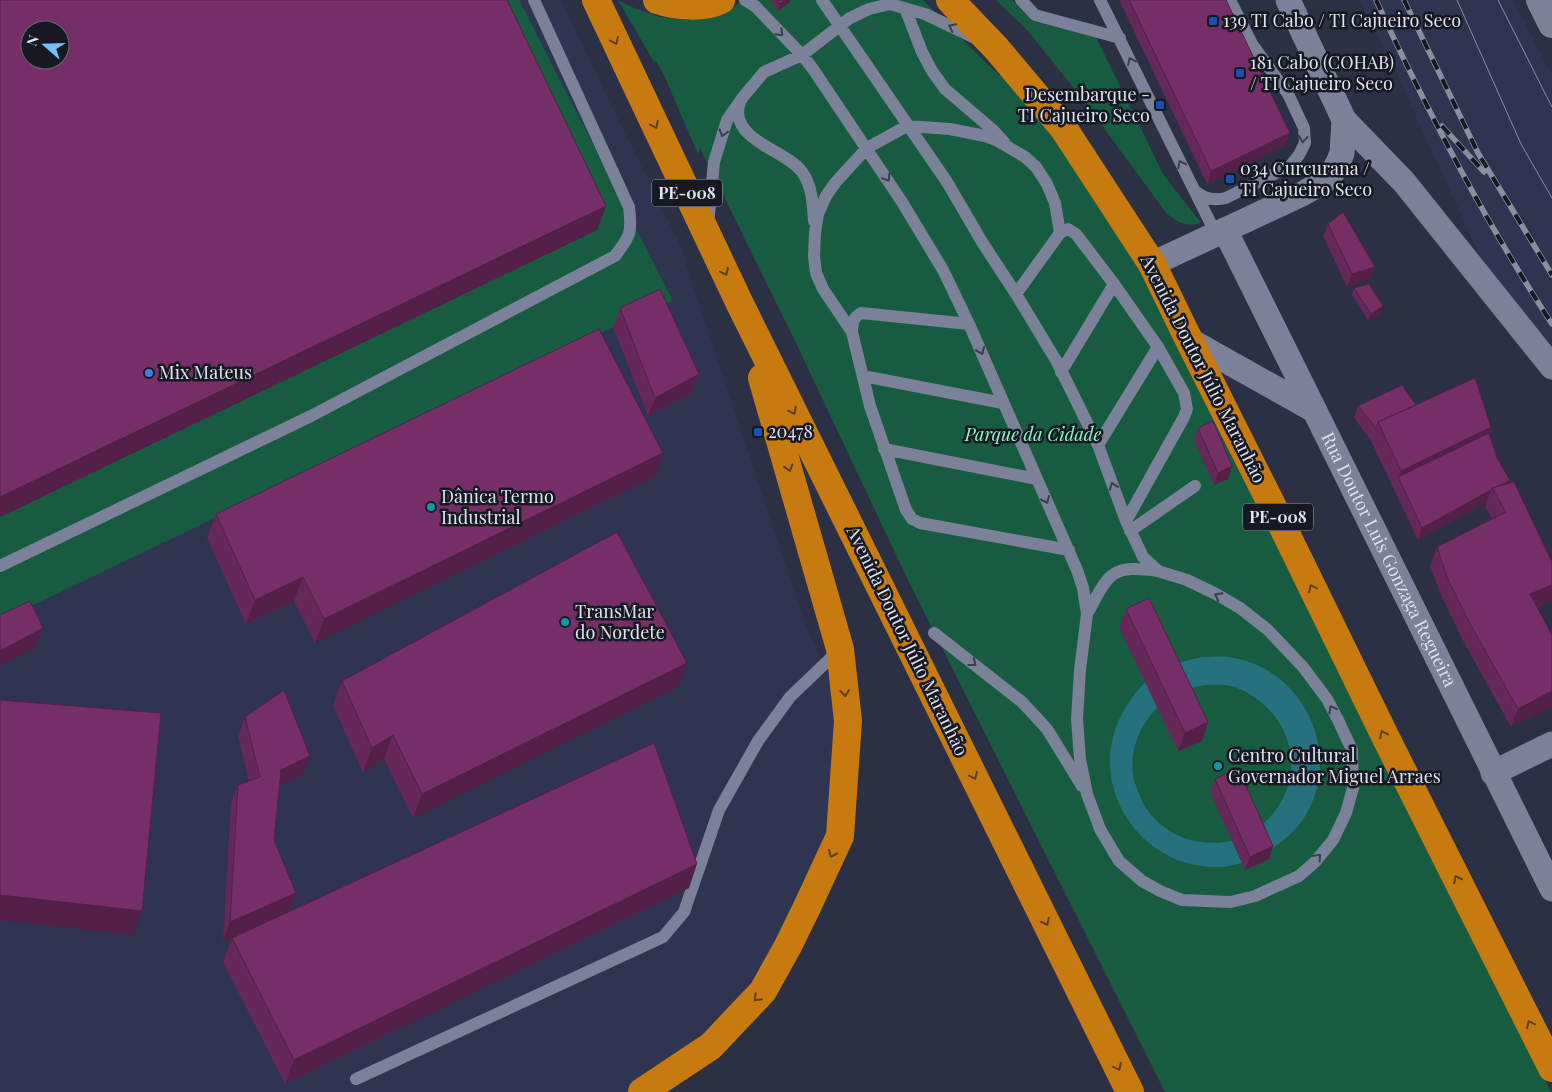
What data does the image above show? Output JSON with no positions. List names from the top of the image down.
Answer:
{
  "streets": {
    "highway": ["PE-008", "Avenida Doutor Júlio Maranhão"],
    "street": ["Rua Doutor Luis Gonzaga Regueira"]
  },
  "parks": ["Parque da Cidade"],
  "places": {
    "transit": [
      "139 TI Cabo / TI Cajueiro Seco",
      "181 Cabo (COHAB) / TI Cajueiro Seco",
      "Desembarque - TI Cajueiro Seco",
      "034 Curcurana / TI Cajueiro Seco",
      "20478"
    ],
    "other": [
      "Mix Mateus",
      "Dânica Termo Industrial",
      "TransMar do Nordete",
      "Centro Cultural Governador Miguel Arraes"
    ]
  },
  "north": "left"
}
